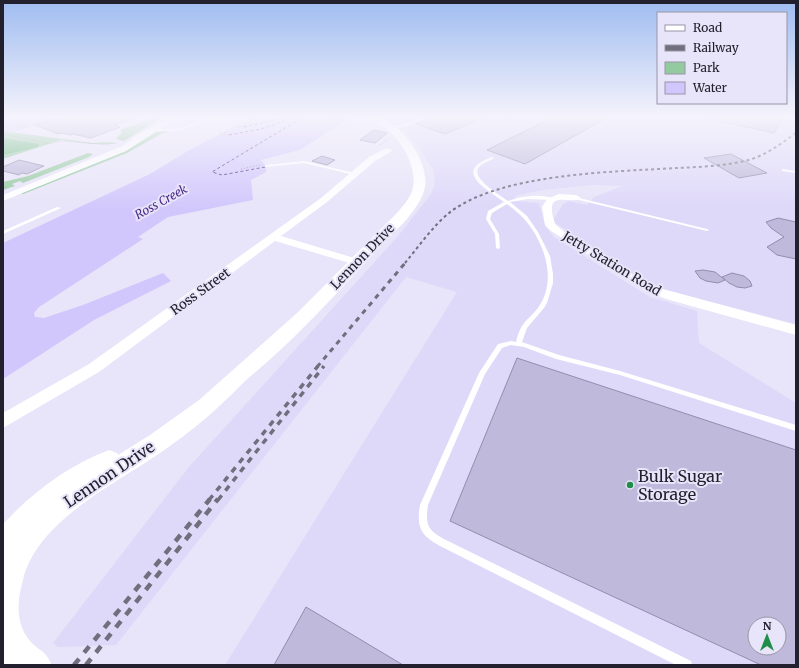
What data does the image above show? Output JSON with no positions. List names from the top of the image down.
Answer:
{
  "streets": {
    "street": ["Lennon Drive", "Jetty Station Road", "Ross Street"]
  },
  "water": ["Ross Creek"],
  "places": ["Bulk Sugar Storage"],
  "legend": [
    "Road",
    "Railway",
    "Park",
    "Water"
  ],
  "north": "top"
}
